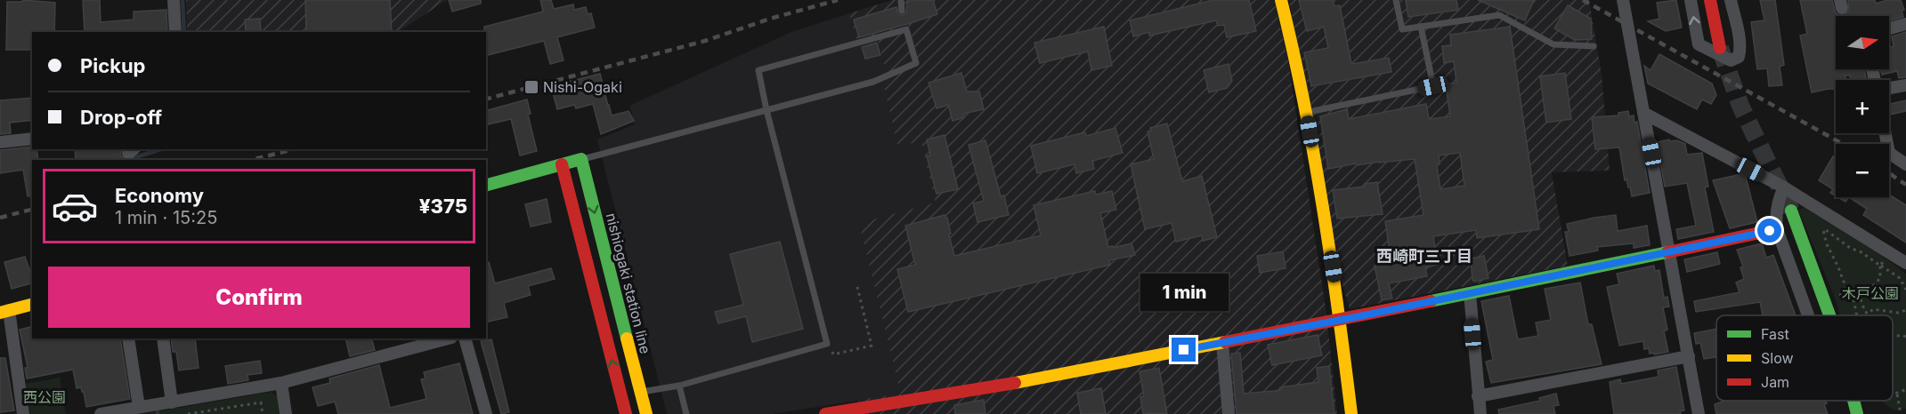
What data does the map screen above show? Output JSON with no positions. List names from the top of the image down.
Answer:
{
  "streets": {
    "street": ["nishiogaki station line"]
  },
  "districts": ["西崎町三丁目"],
  "parks": ["木戸公園", "西公園"],
  "places": {
    "transit": ["Nishi-Ogaki"]
  },
  "legend": ["Fast", "Slow", "Jam"],
  "north": "right",
  "page": {
    "map_buttons": ["+", "−"],
    "banner": ["Pickup", "Drop-off"],
    "list": [
      {
        "name": "Economy",
        "note": "1 min · 15:25",
        "value": "¥375"
      }
    ],
    "buttons": "Confirm",
    "bubble": "1 min"
  }
}
